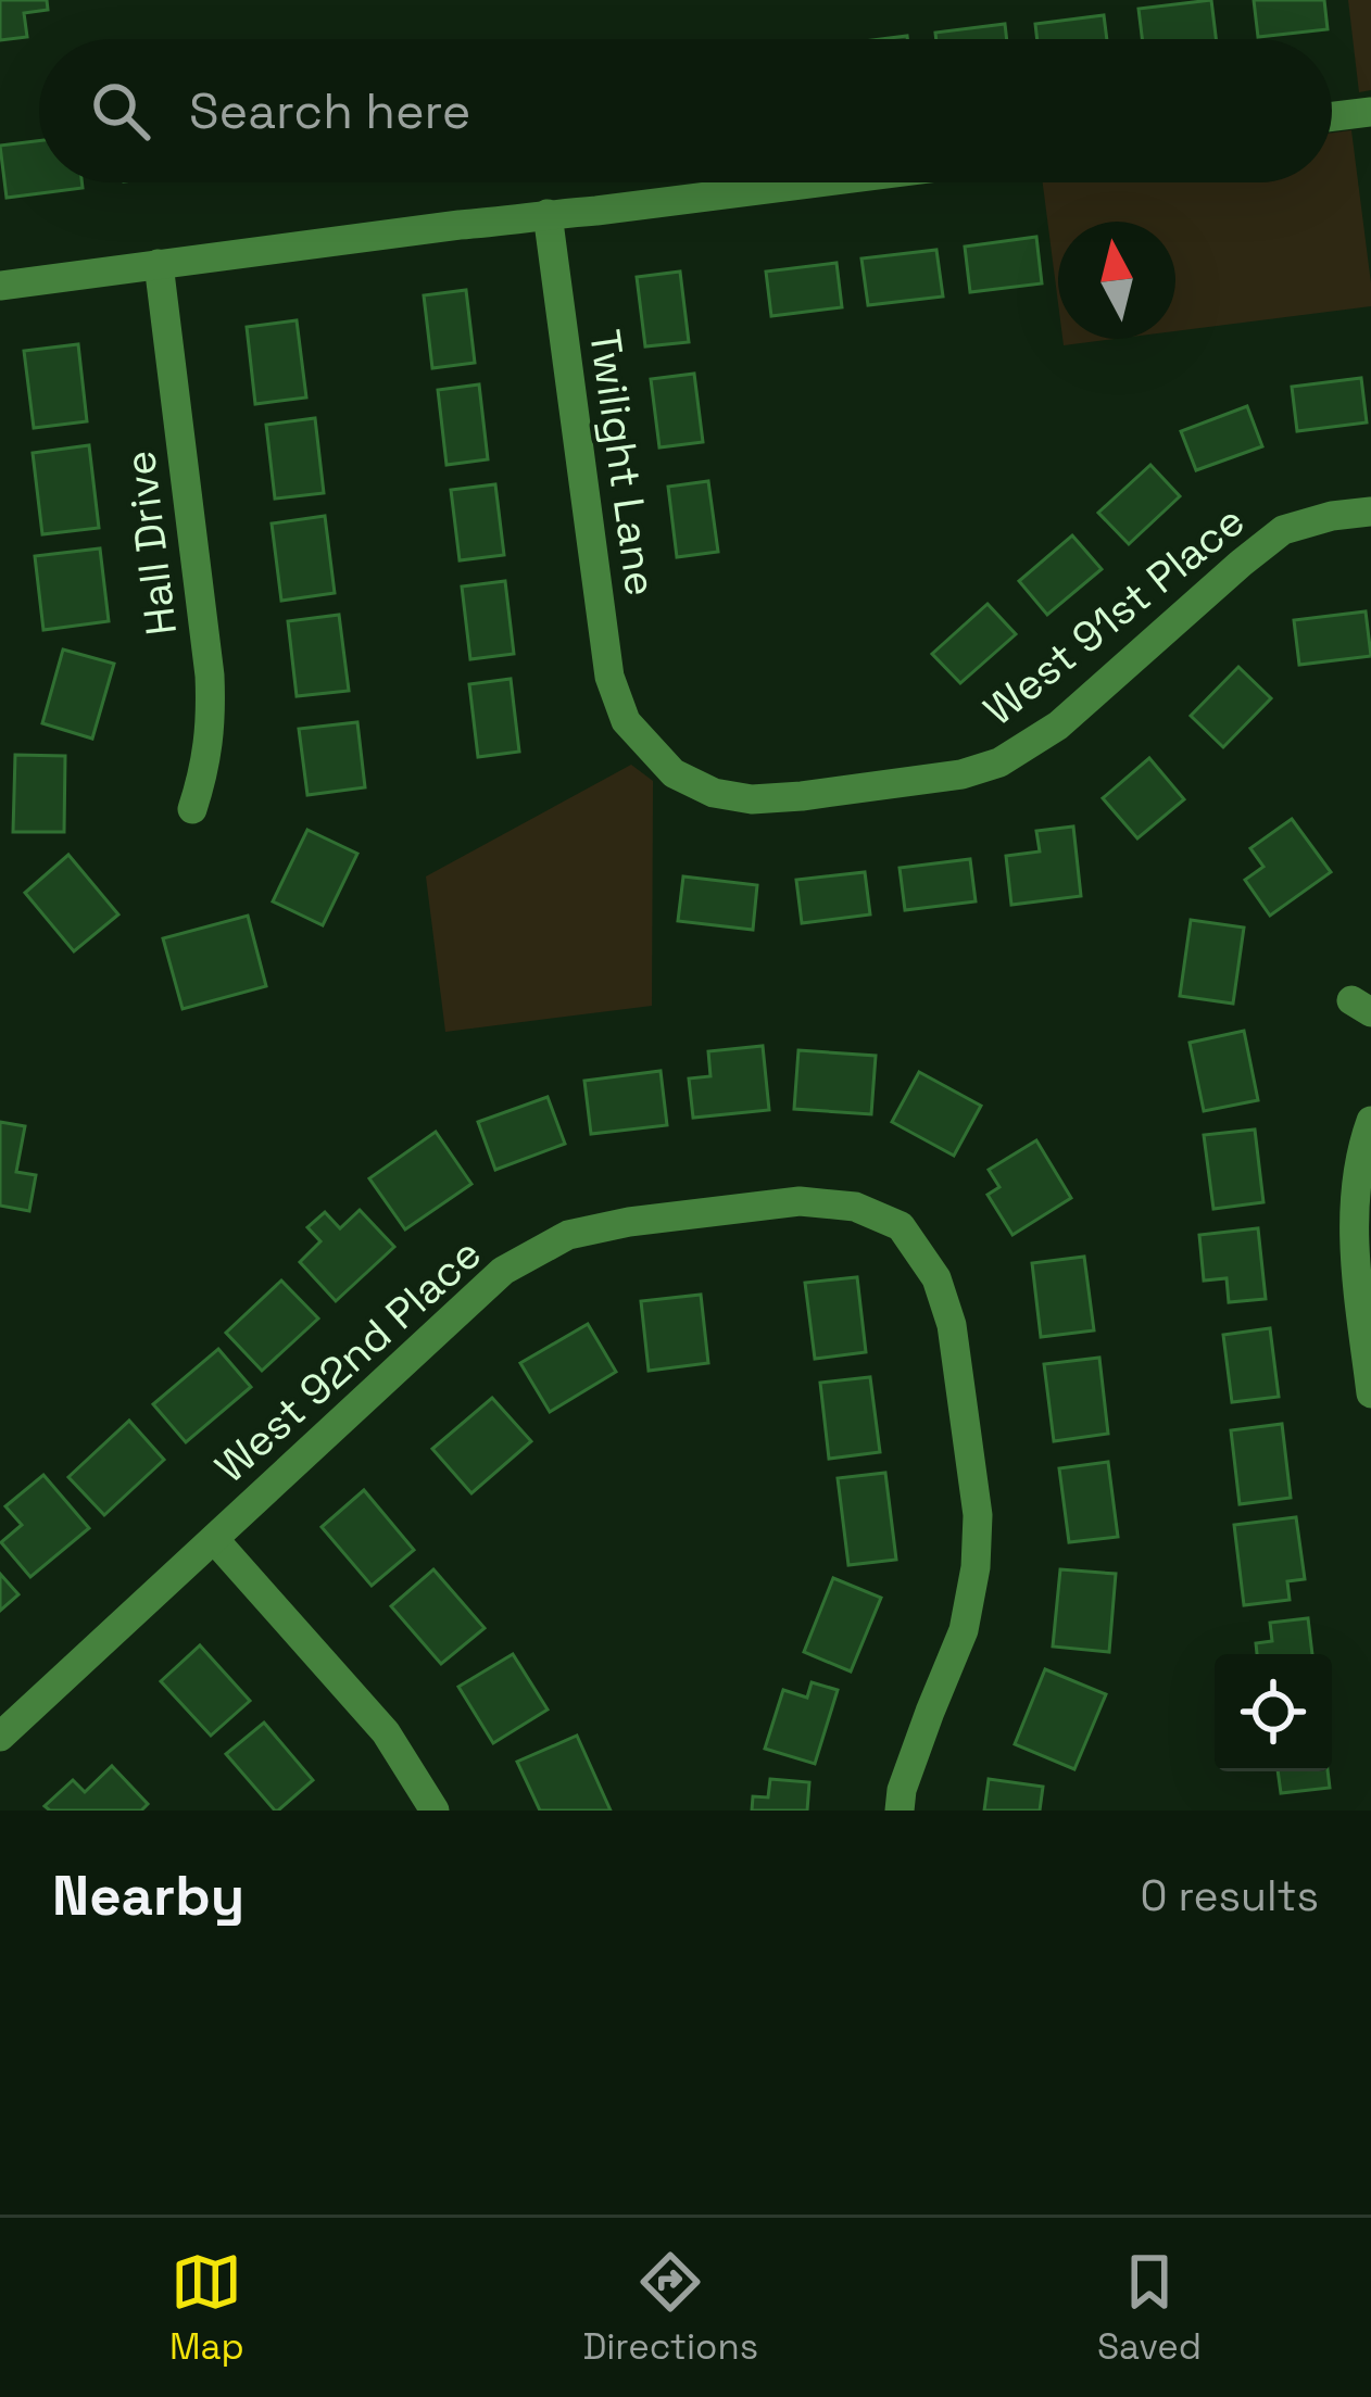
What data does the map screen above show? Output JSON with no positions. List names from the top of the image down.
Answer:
{
  "streets": {
    "street": [
      "Twilight Lane",
      "Hall Drive",
      "West 91st Place",
      "West 92nd Place"
    ]
  },
  "crossings": [
    ["Twilight Lane", "West 91st Place"]
  ],
  "north": "top",
  "page": {
    "search": "Search here",
    "heading": ["Nearby", "0 results"],
    "nav": ["Map", "Directions", "Saved"]
  }
}
